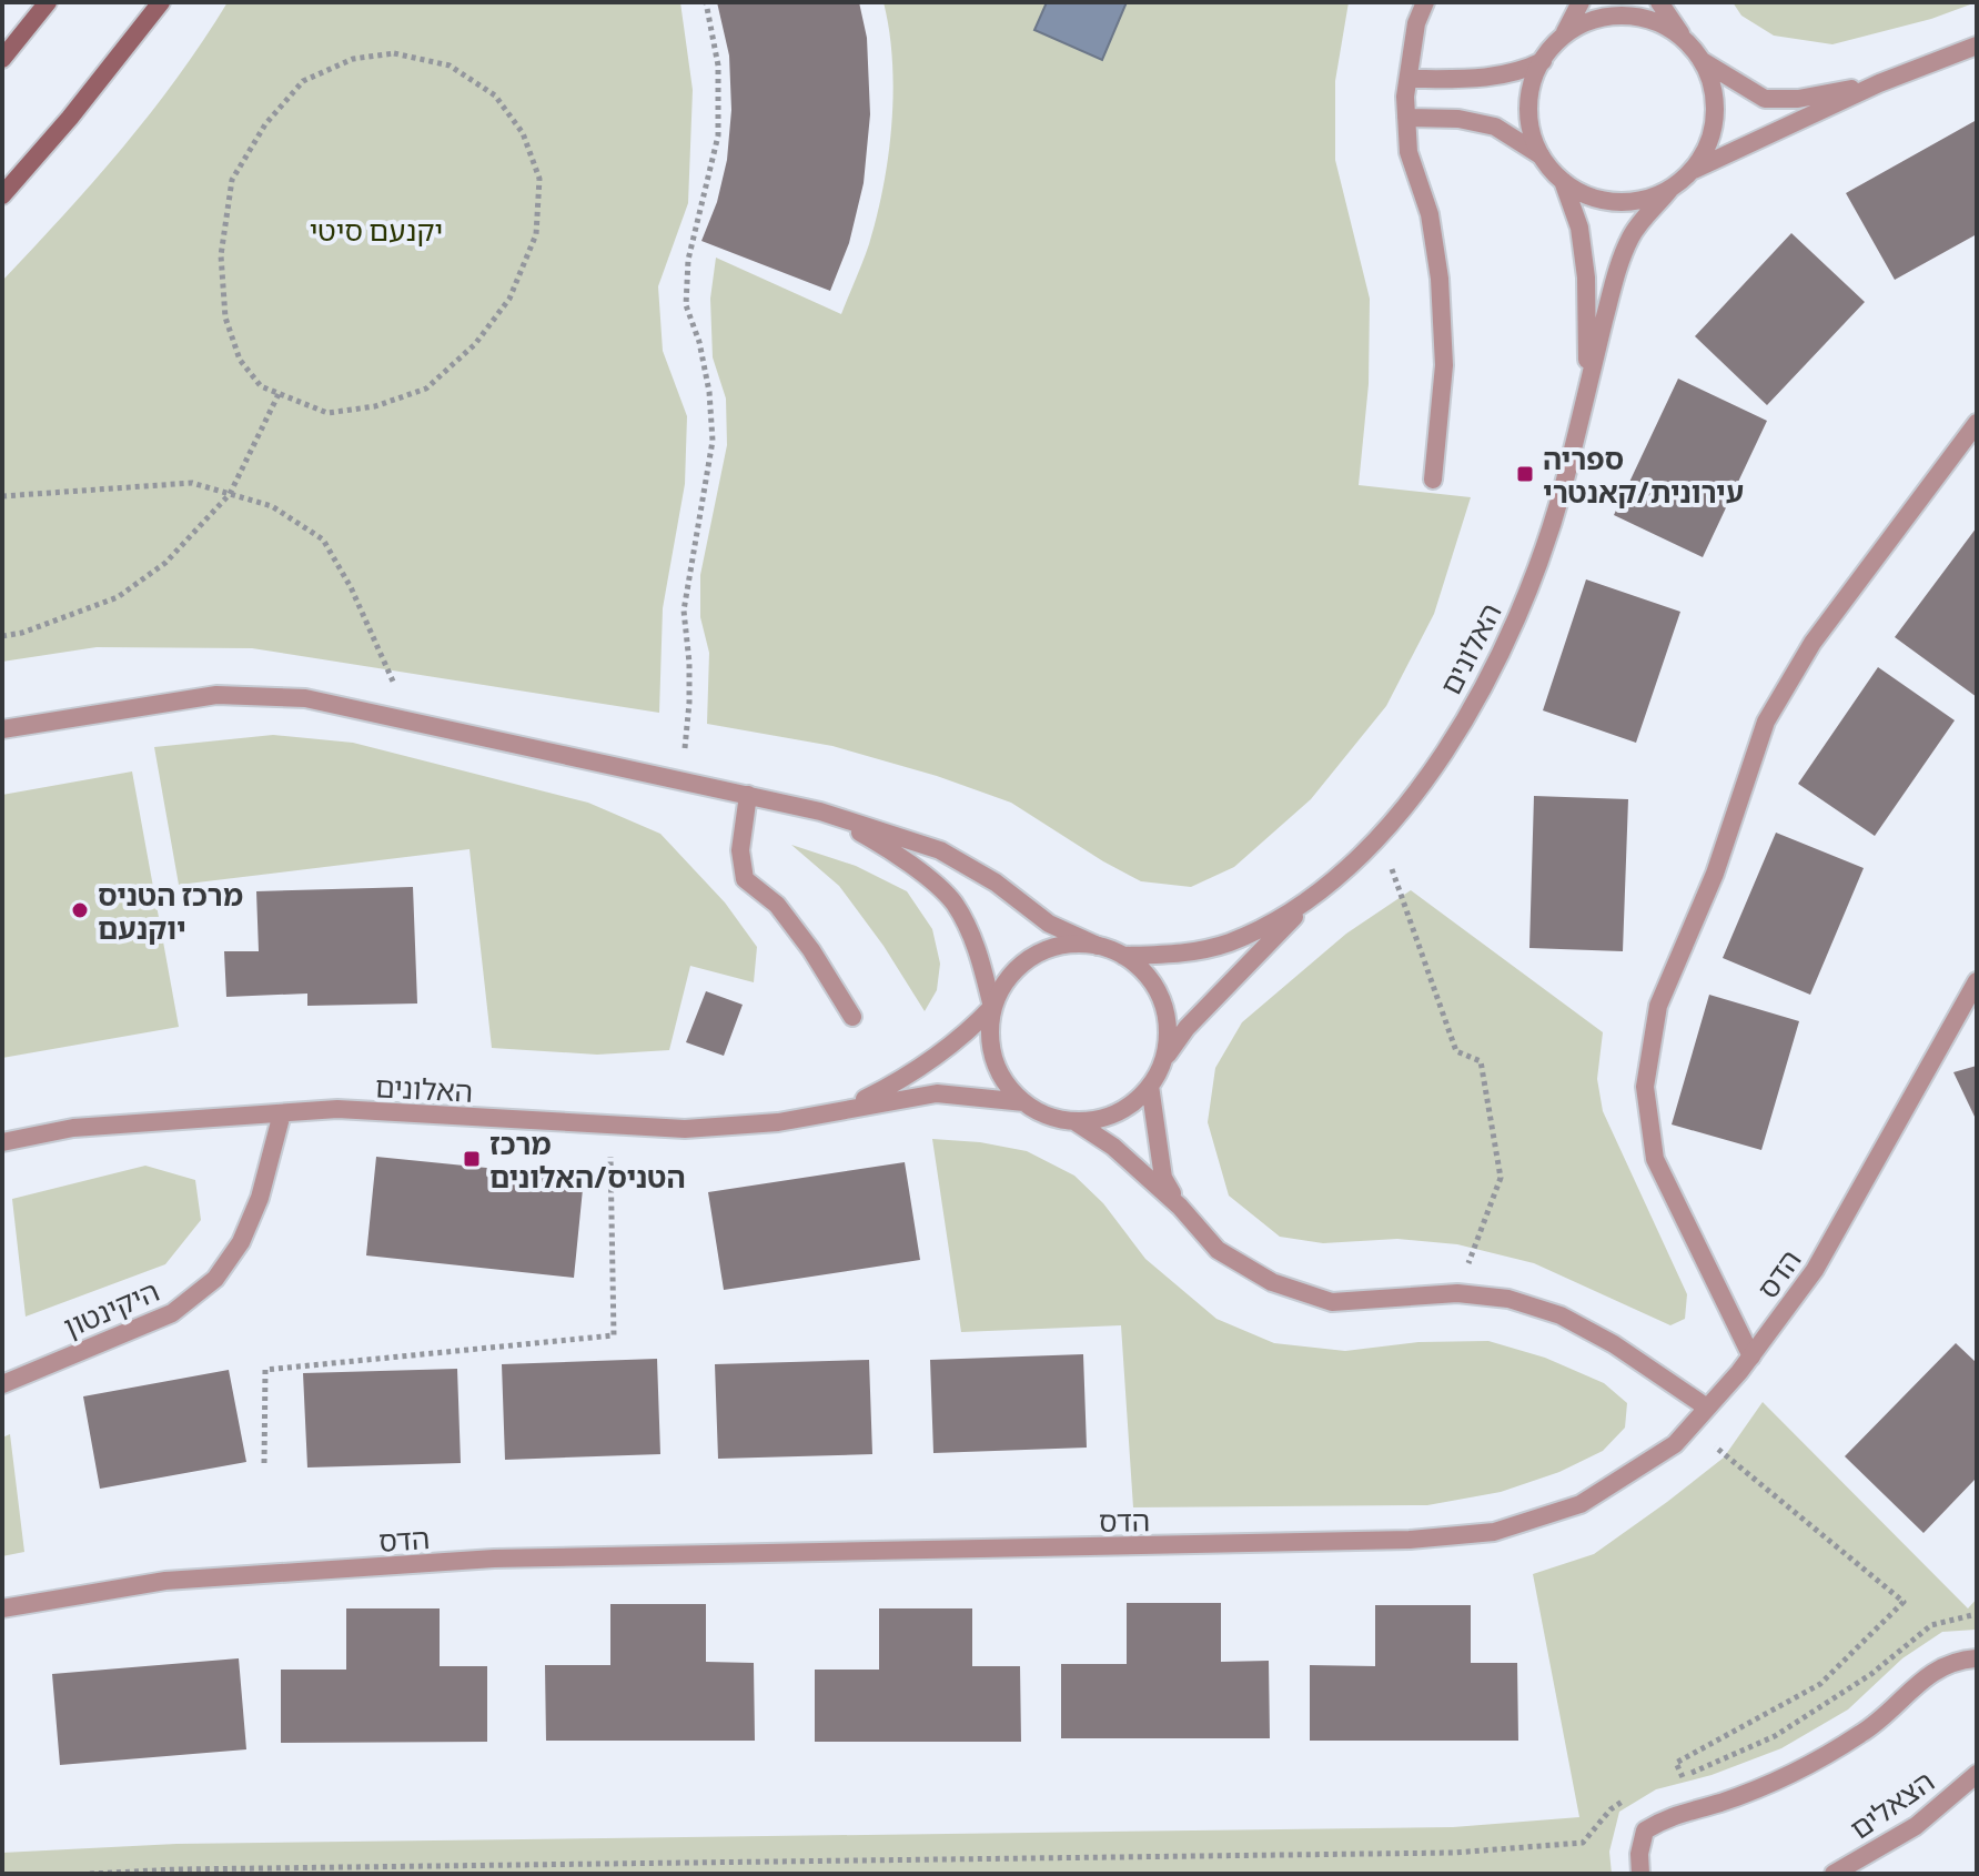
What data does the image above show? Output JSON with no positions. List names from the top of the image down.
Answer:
{
  "streets": {
    "street": [
      "האלונים",
      "הדס",
      "היקינטון",
      "הצאלים"
    ]
  },
  "crossings": [
    ["האלונים", "היקינטון"]
  ],
  "parks": ["יקנעם סיטי"],
  "places": {
    "transit": ["ספריה עירונית/קאנטרי", "מרכז הטניס/האלונים"],
    "other": ["מרכז הטניס יוקנעם"]
  }
}
